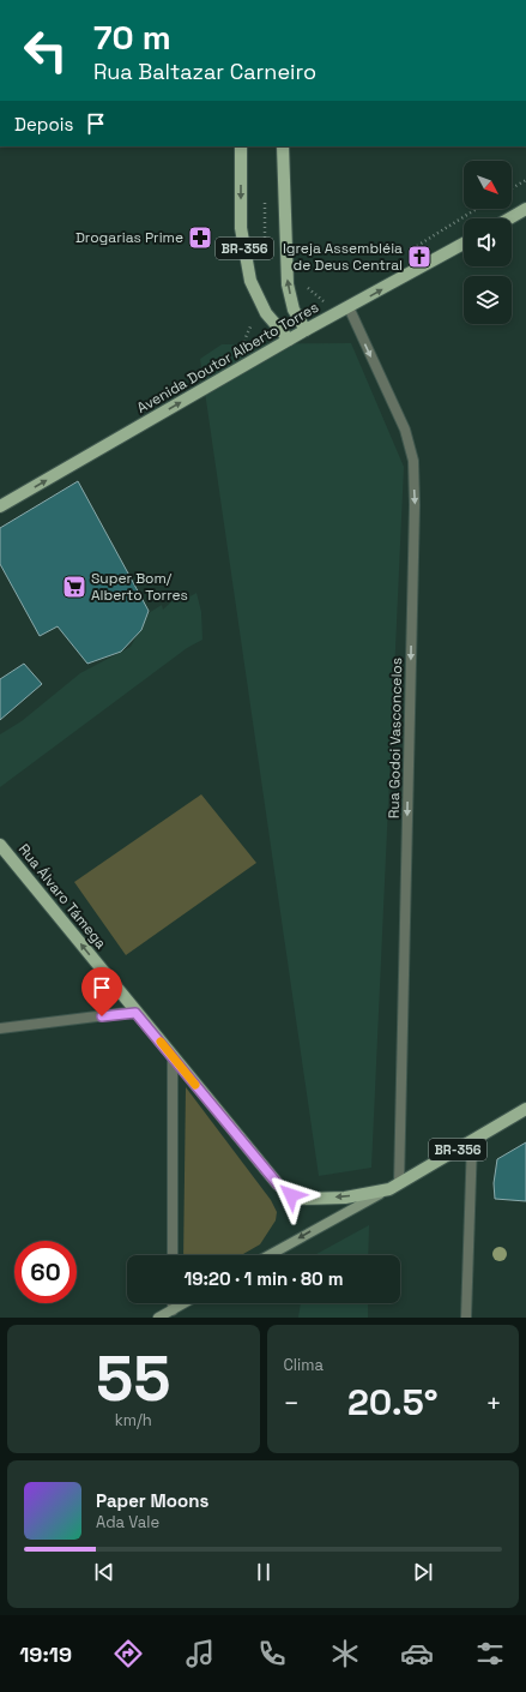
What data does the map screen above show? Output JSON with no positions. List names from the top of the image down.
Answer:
{
  "streets": {
    "main road": ["BR-356", "Avenida Doutor Alberto Torres", "Rua Álvaro Támega"],
    "street": ["Rua Godoi Vasconcelos"]
  },
  "crossings": [
    ["BR-356", "Avenida Doutor Alberto Torres"],
    ["BR-356", "Rua Godoi Vasconcelos"],
    ["BR-356", "Rua Álvaro Támega"],
    ["Avenida Doutor Alberto Torres", "Rua Godoi Vasconcelos"],
    ["Rua Godoi Vasconcelos", "Rua Álvaro Támega"]
  ],
  "one_way": ["Avenida Doutor Alberto Torres", "Rua Godoi Vasconcelos", "Rua Álvaro Támega"],
  "places": {
    "pharmacy": ["Drogarias Prime"],
    "church": ["Igreja Assembléia de Deus Central"],
    "supermarket": ["Super Bom/ Alberto Torres"]
  },
  "north": "bottom right",
  "page": {
    "turn": ["70 m", "Rua Baltazar Carneiro"],
    "then": "Depois",
    "limit": "60",
    "trip": "19:20 · 1 min · 80 m",
    "tile": [
      ["55", "km/h"],
      "Clima"
    ],
    "heat": ["−", "20.5°", "+"],
    "song": ["Paper Moons", "Ada Vale"],
    "tabs": "19:19"
  }
}
